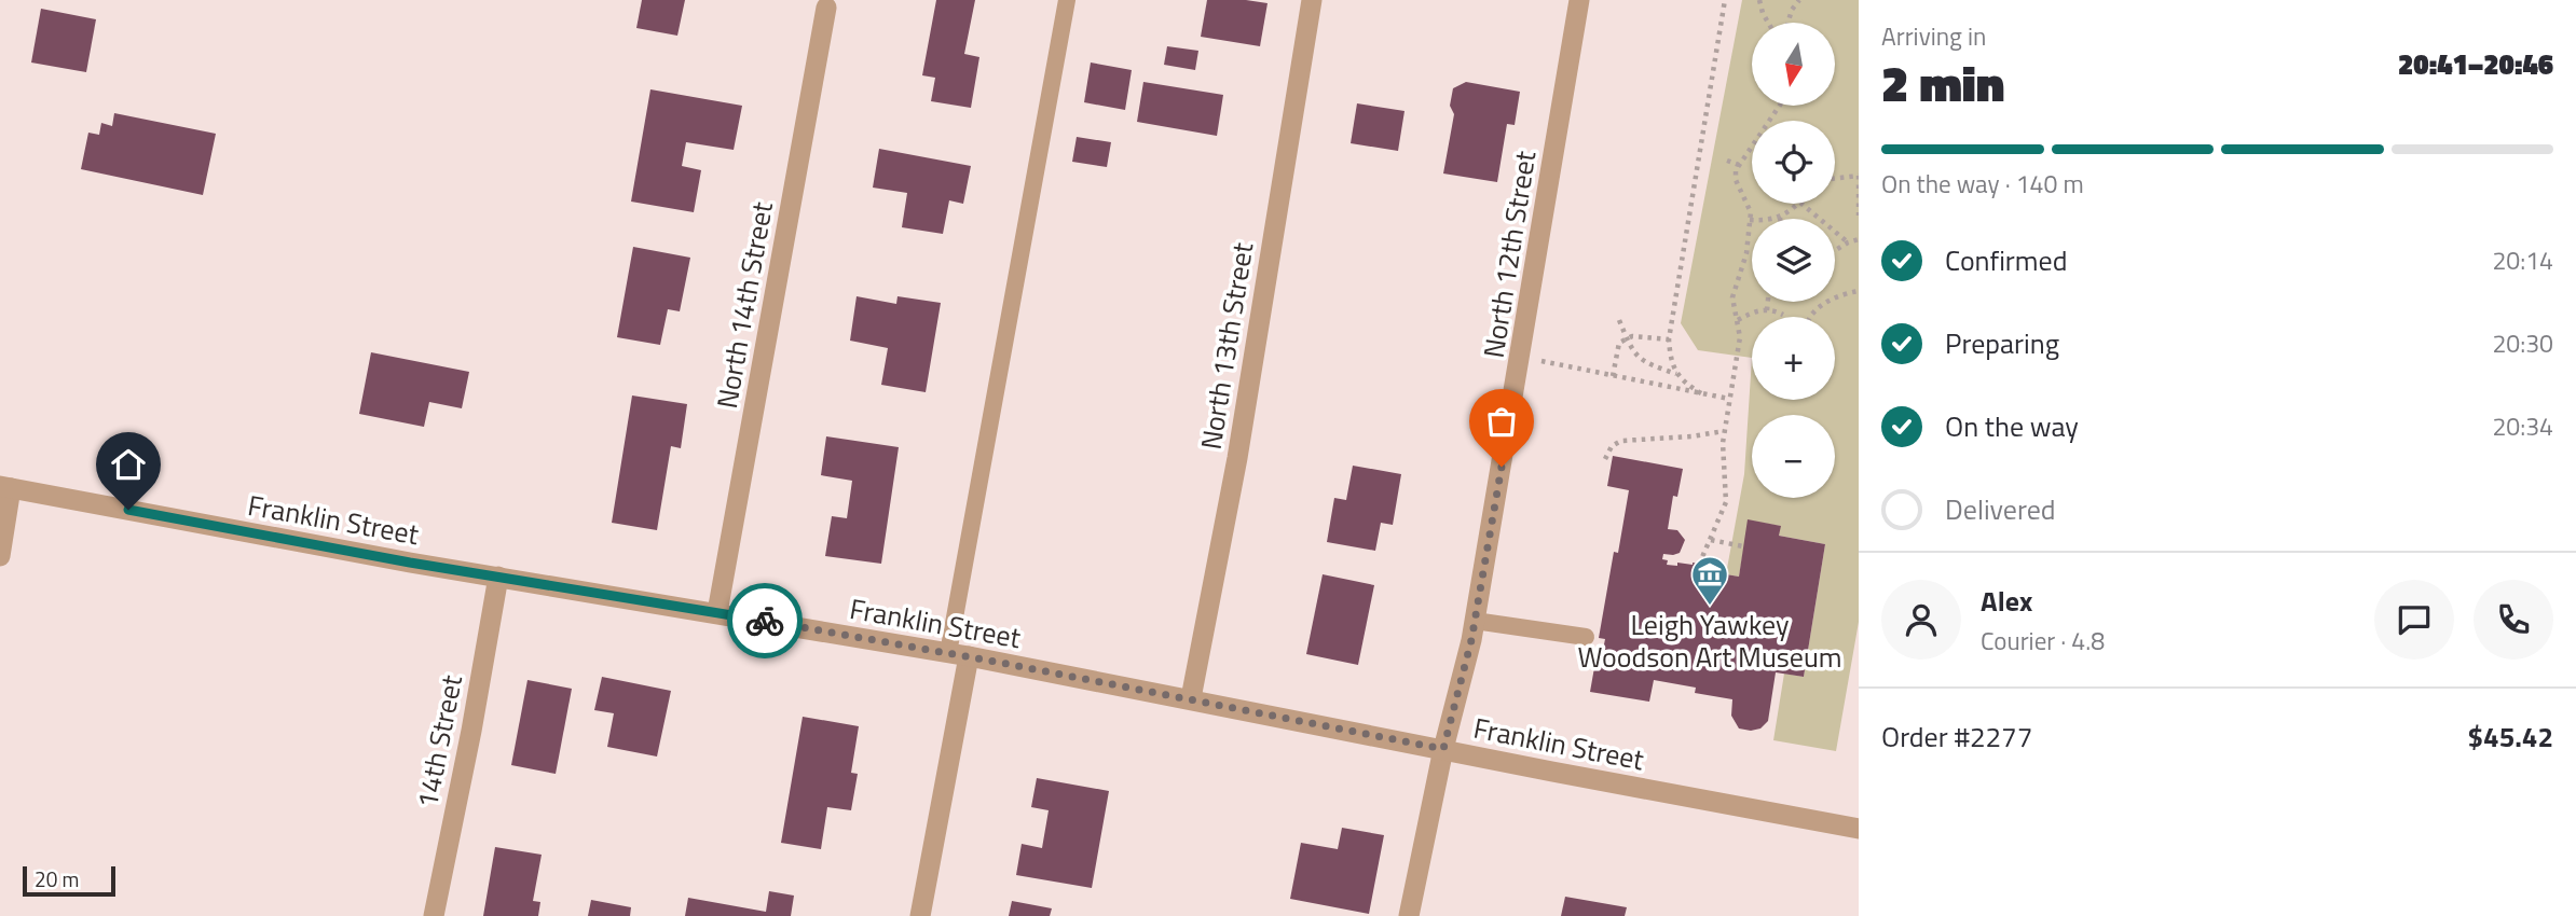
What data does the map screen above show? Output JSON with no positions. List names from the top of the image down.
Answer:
{
  "streets": {
    "street": [
      "North 12th Street",
      "North 14th Street",
      "North 13th Street",
      "Franklin Street",
      "14th Street"
    ]
  },
  "crossings": [
    ["North 12th Street", "Franklin Street"],
    ["North 14th Street", "Franklin Street"],
    ["North 13th Street", "Franklin Street"],
    ["Franklin Street", "14th Street"]
  ],
  "places": {
    "museum": ["Leigh Yawkey Woodson Art Museum"]
  },
  "scale_bar": "20 m",
  "north": "bottom",
  "page": {
    "heading": ["2 min", "Arriving in", "20:41–20:46"],
    "panel": [
      "Alex",
      "Courier · 4.8",
      "Order #2277",
      "$45.42"
    ],
    "map_buttons": ["+", "−"],
    "bar": "On the way · 140 m",
    "list": [
      ["Confirmed", "20:14"],
      ["Preparing", "20:30"],
      ["On the way", "20:34"],
      "Delivered"
    ],
    "scale": "20 m"
  }
}
